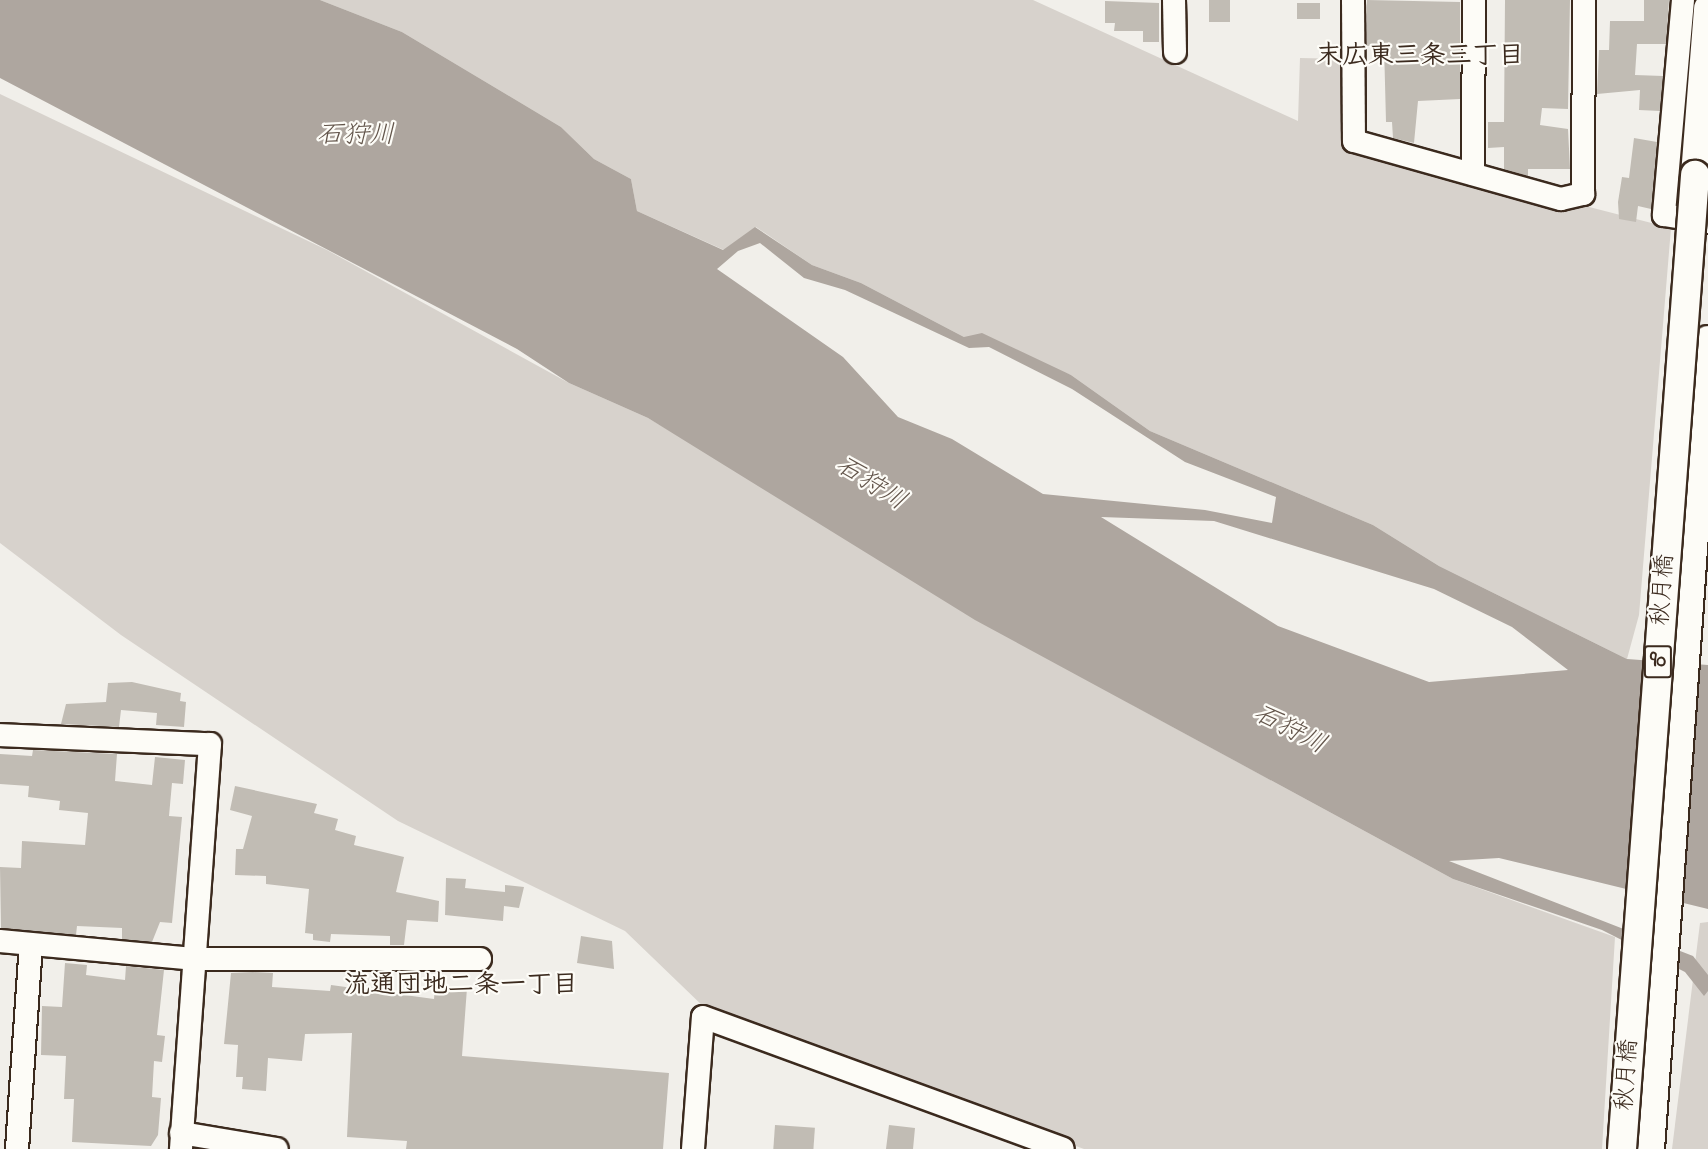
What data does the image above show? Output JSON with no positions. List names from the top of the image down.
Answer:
{
  "streets": {
    "main road": ["秋月橋", "90"]
  },
  "districts": ["末広東三条三丁目", "流通団地二条一丁目"],
  "water": ["石狩川"]
}
